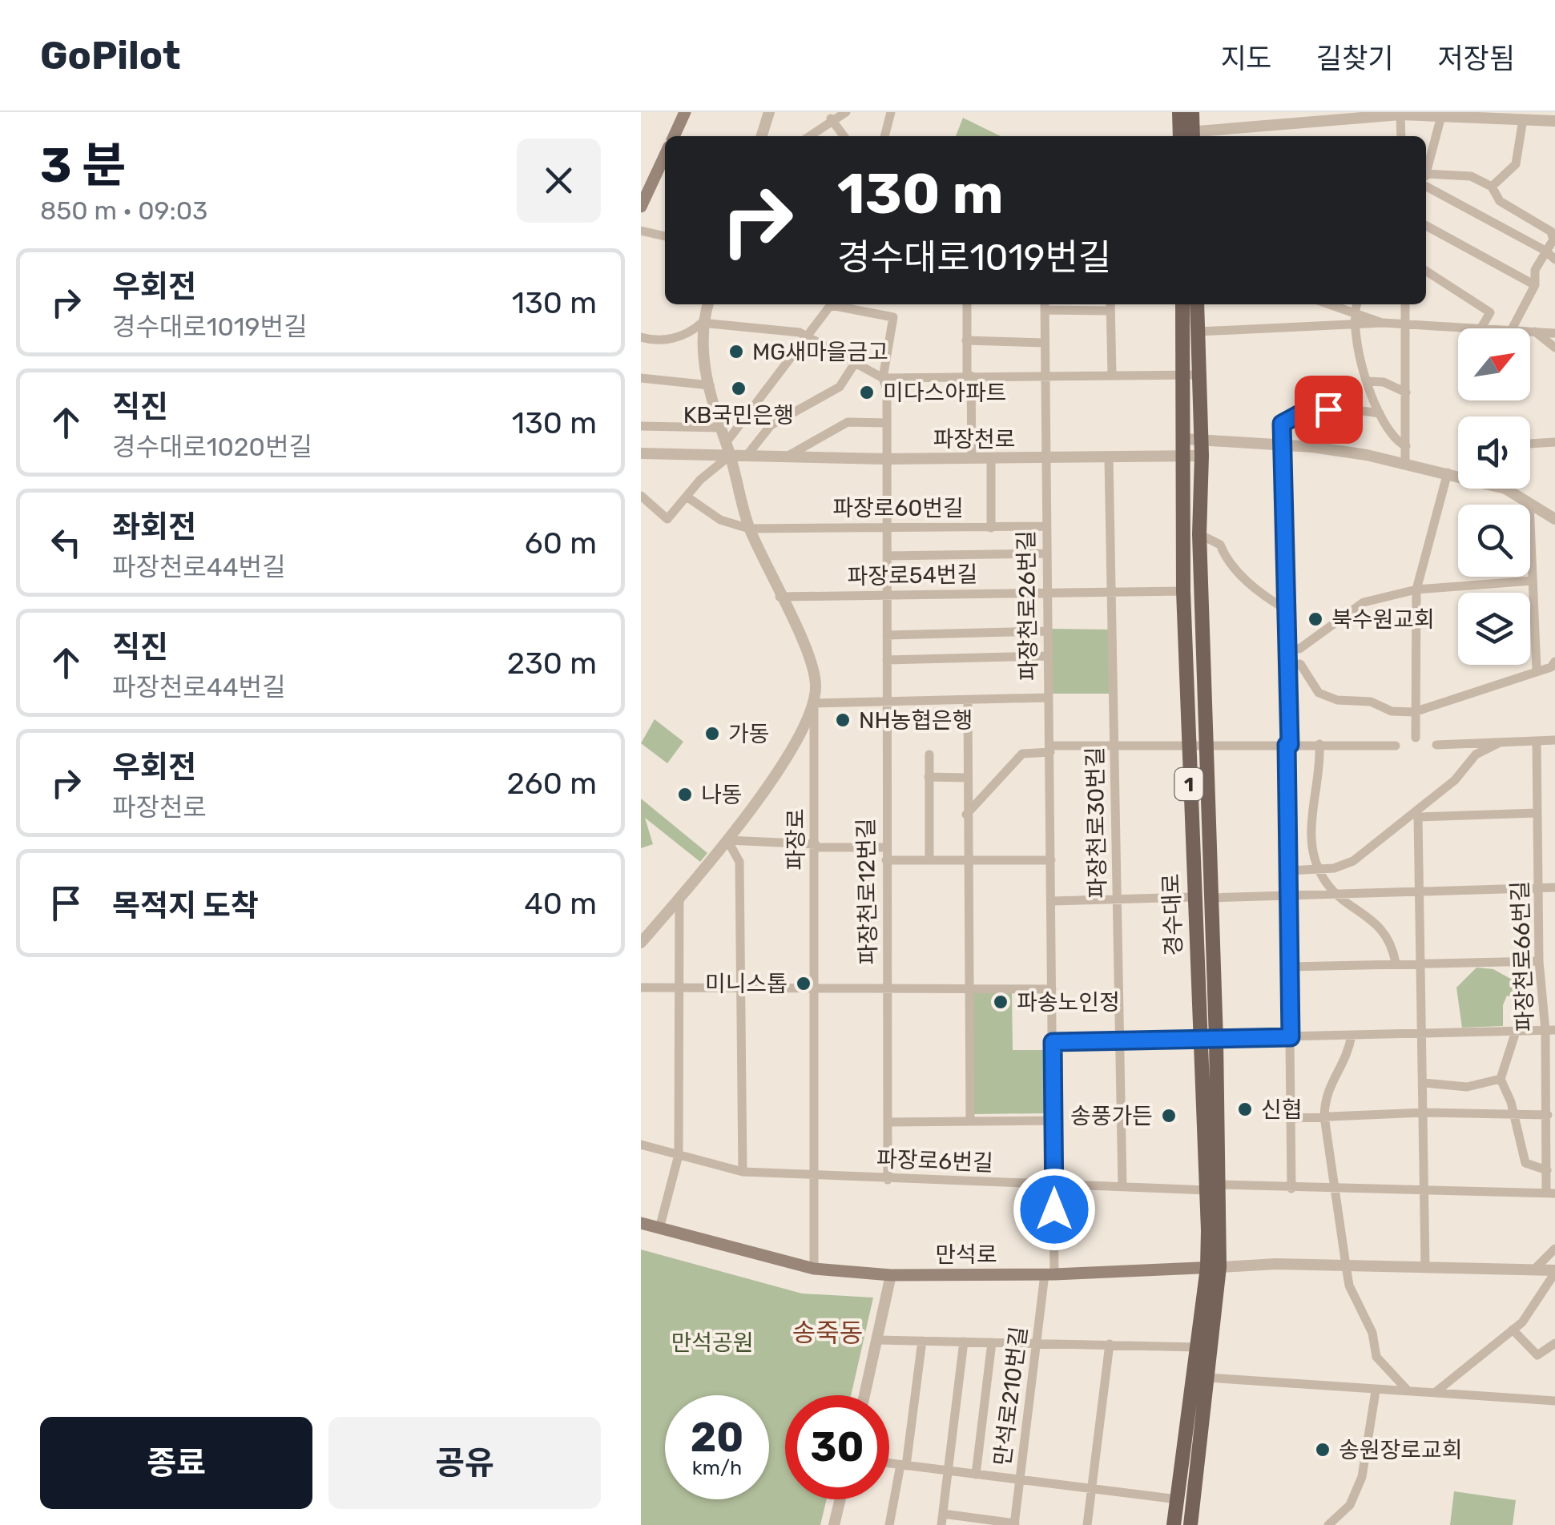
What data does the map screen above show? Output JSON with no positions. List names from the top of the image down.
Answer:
{
  "streets": {
    "main road": ["1", "경수대로", "만석로"],
    "street": [
      "파장천로",
      "파장로60번길",
      "파장로54번길",
      "파장천로26번길",
      "파장천로30번길",
      "파장로",
      "파장천로12번길",
      "파장천로66번길",
      "파장로6번길",
      "만석로210번길"
    ]
  },
  "crossings": [
    ["파장천로", "파장천로26번길"],
    ["파장천로", "파장천로30번길"],
    ["파장천로", "파장로"],
    ["파장천로", "파장천로12번길"],
    ["파장천로", "경수대로"],
    ["파장로60번길", "파장천로26번길"],
    ["파장로60번길", "파장로"],
    ["파장로60번길", "파장천로12번길"],
    ["파장로54번길", "파장천로26번길"],
    ["파장로54번길", "파장천로30번길"],
    ["파장로54번길", "파장로"],
    ["파장로54번길", "파장천로12번길"],
    ["파장로54번길", "경수대로"],
    ["파장천로26번길", "만석로210번길"],
    ["파장천로30번길", "파장로6번길"],
    ["파장로", "파장로6번길"],
    ["파장로", "만석로"],
    ["파장천로12번길", "파장로6번길"],
    ["경수대로", "파장로6번길"],
    ["경수대로", "만석로"],
    ["파장천로66번길", "파장로6번길"],
    ["파장로6번길", "만석로210번길"],
    ["만석로", "만석로210번길"]
  ],
  "districts": ["송죽동"],
  "parks": ["만석공원"],
  "places": [
    "MG새마을금고",
    "KB국민은행",
    "미다스아파트",
    "북수원교회",
    "NH농협은행",
    "가동",
    "나동",
    "미니스톱",
    "파송노인정",
    "신협",
    "송풍가든",
    "송원장로교회"
  ],
  "north": "top right",
  "page": {
    "header": "GoPilot",
    "nav": ["지도", "길찾기", "저장됨"],
    "heading": ["3 분", "850 m · 09:03"],
    "turn": ["130 m", "경수대로1019번길"],
    "list": [
      {
        "name": "우회전",
        "note": "경수대로1019번길",
        "value": "130 m"
      },
      {
        "name": "직진",
        "note": "경수대로1020번길",
        "value": "130 m"
      },
      {
        "name": "좌회전",
        "note": "파장천로44번길",
        "value": "60 m"
      },
      {
        "name": "직진",
        "note": "파장천로44번길",
        "value": "230 m"
      },
      {
        "name": "우회전",
        "note": "파장천로",
        "value": "260 m"
      },
      {
        "name": "목적지 도착",
        "value": "40 m"
      }
    ],
    "speed": "20 km/h",
    "limit": "30",
    "buttons": ["종료", "공유"]
  }
}
